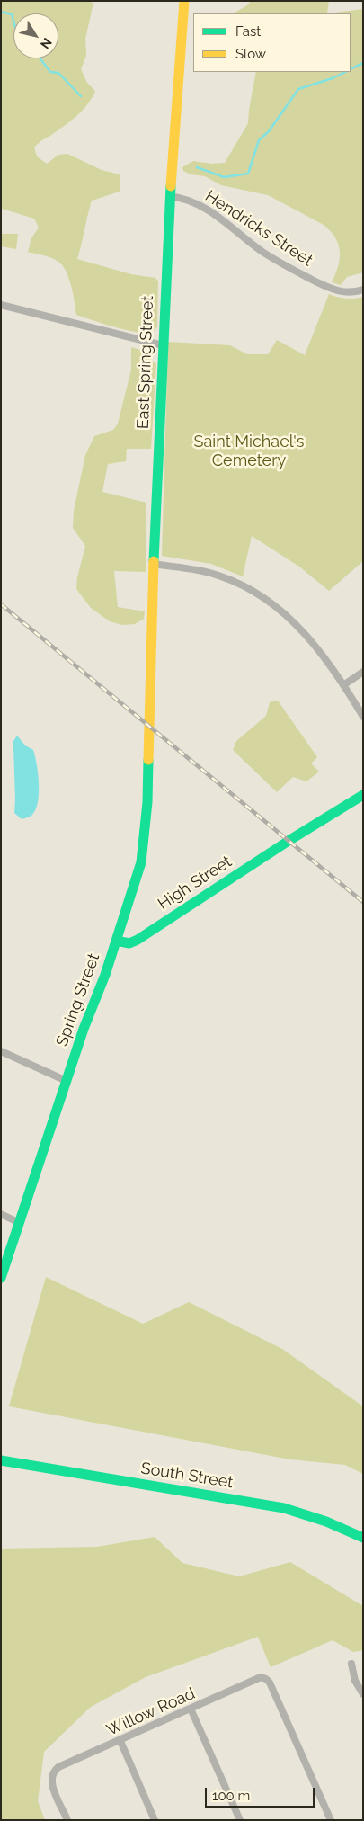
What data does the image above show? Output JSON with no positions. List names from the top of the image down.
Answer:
{
  "streets": {
    "main road": [
      "East Spring Street",
      "High Street",
      "Spring Street",
      "South Street"
    ],
    "street": ["Hendricks Street", "Willow Road"]
  },
  "crossings": [
    ["Hendricks Street", "East Spring Street"],
    ["East Spring Street", "Spring Street"],
    ["High Street", "Spring Street"]
  ],
  "parks": ["Saint Michael's Cemetery"],
  "legend": ["Fast", "Slow"],
  "scale_bar": "100 m",
  "north": "bottom right"
}
